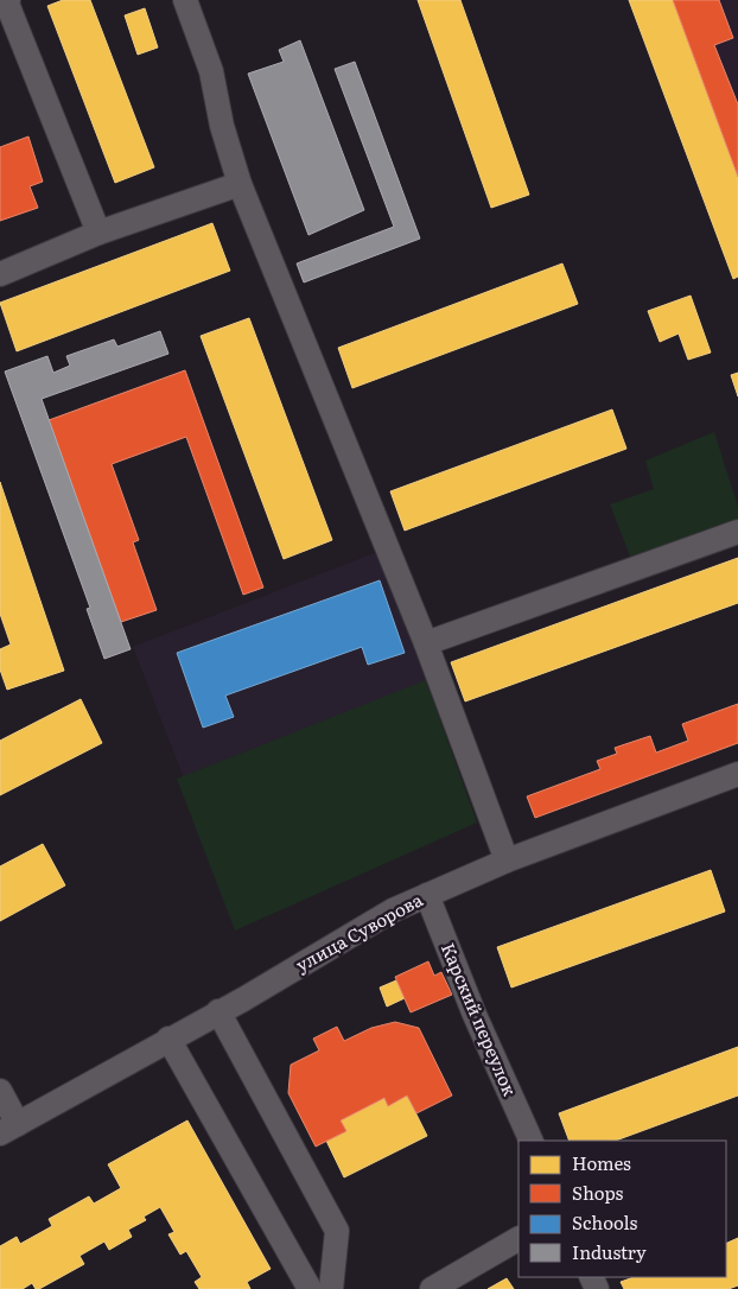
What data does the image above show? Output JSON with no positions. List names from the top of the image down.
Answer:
{
  "streets": {
    "street": ["улица Суворова", "Карский переулок"]
  },
  "crossings": [
    ["улица Суворова", "Карский переулок"]
  ],
  "legend": [
    "Homes",
    "Shops",
    "Schools",
    "Industry"
  ]
}
